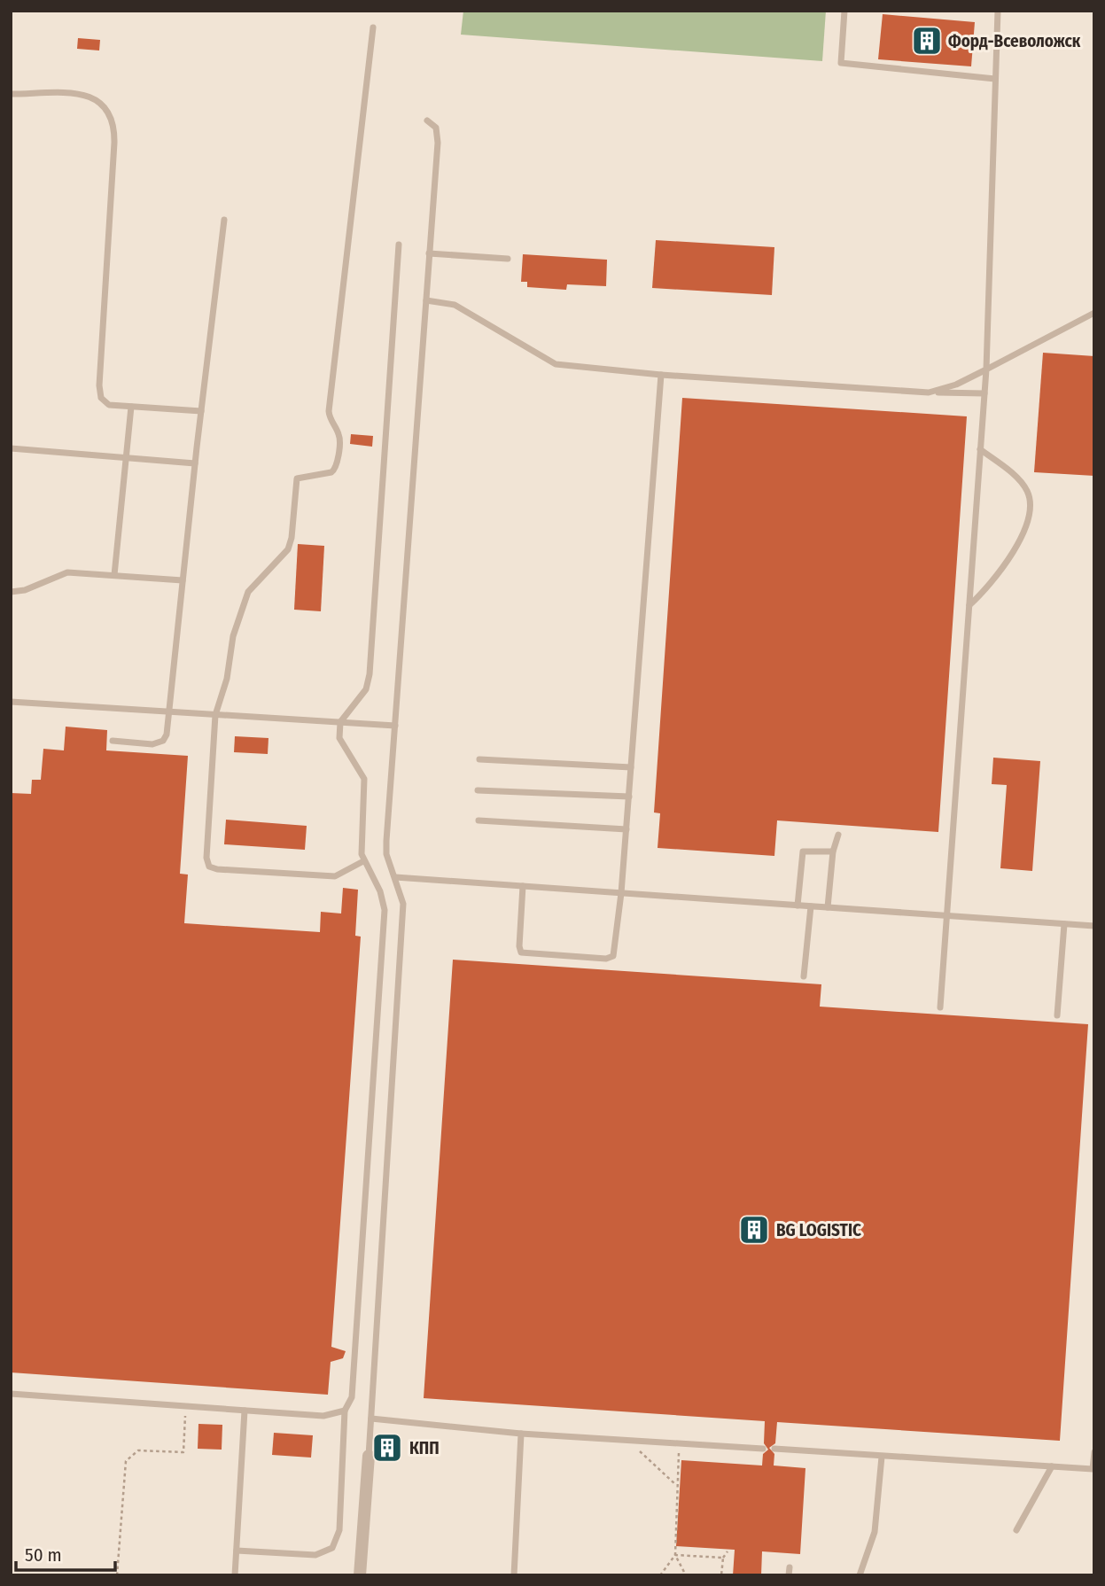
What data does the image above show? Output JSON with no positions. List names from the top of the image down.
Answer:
{
  "places": {
    "building": ["Форд-Всеволожск", "BG LOGISTIC", "КПП"]
  },
  "scale_bar": "50 m"
}
